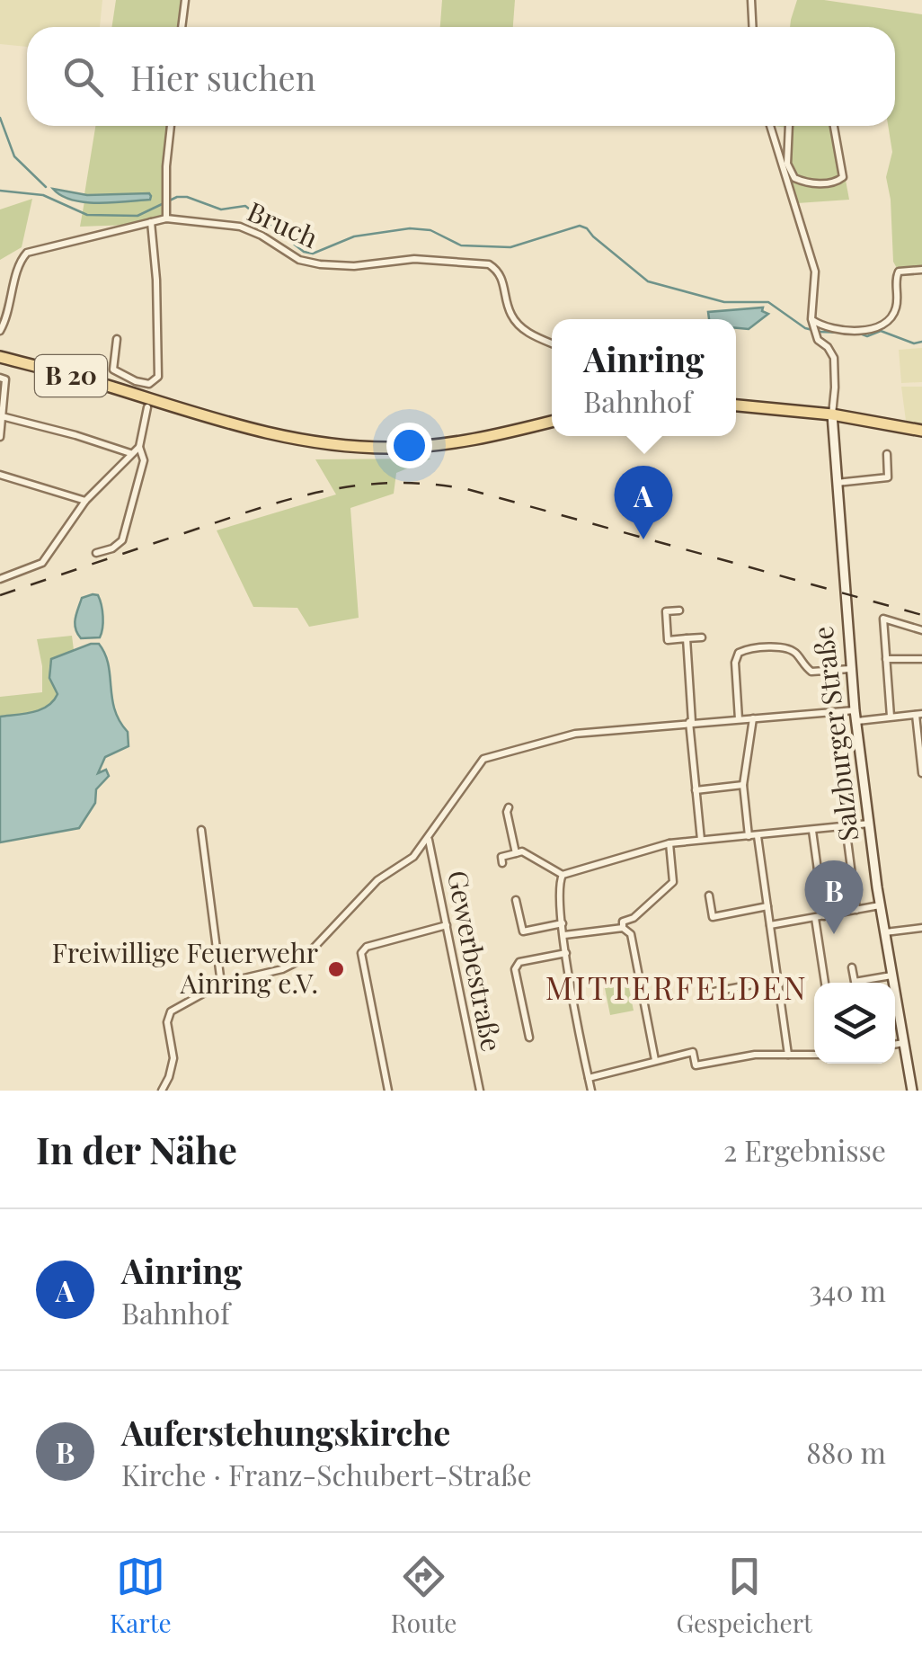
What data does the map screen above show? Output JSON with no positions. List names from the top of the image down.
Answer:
{
  "streets": {
    "main road": ["B 20"],
    "street": ["Bruch", "Salzburger Straße", "Gewerbestraße"]
  },
  "districts": ["MITTERFELDEN"],
  "places": ["Freiwillige Feuerwehr Ainring e.V."],
  "page": {
    "search": "Hier suchen",
    "popup": ["Ainring", "Bahnhof"],
    "pins": ["A", "B"],
    "heading": ["In der Nähe", "2 Ergebnisse"],
    "list": [
      {
        "mark": "A",
        "name": "Ainring",
        "note": "Bahnhof",
        "value": "340 m"
      },
      {
        "mark": "B",
        "name": "Auferstehungskirche",
        "note": "Kirche · Franz-Schubert-Straße",
        "value": "880 m"
      }
    ],
    "nav": ["Karte", "Route", "Gespeichert"]
  }
}
